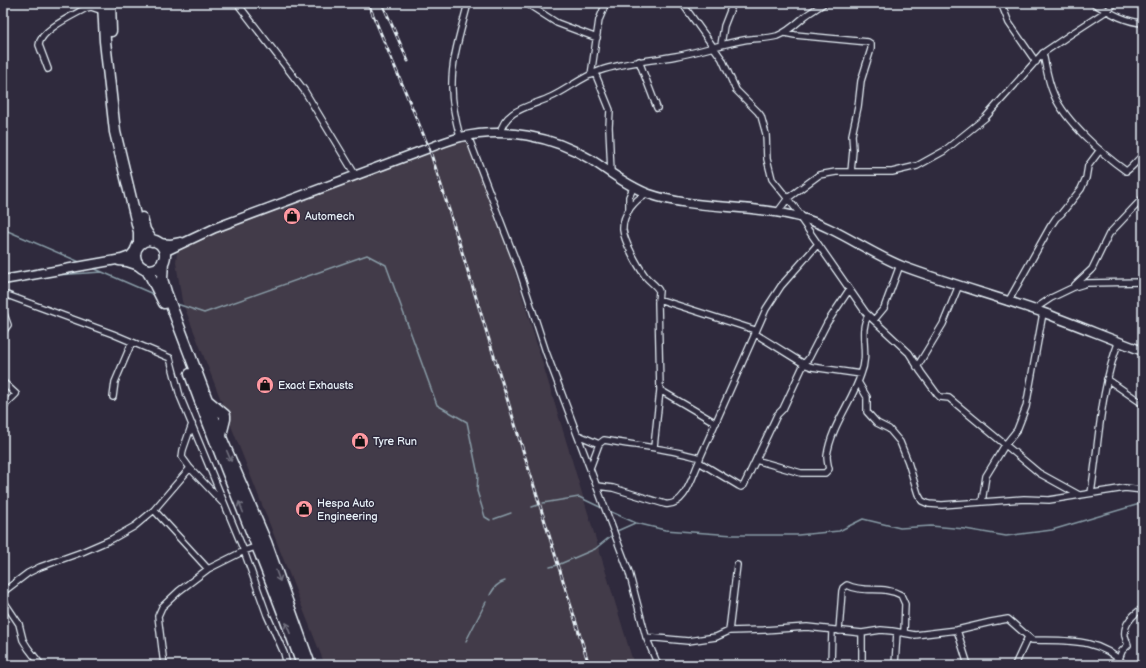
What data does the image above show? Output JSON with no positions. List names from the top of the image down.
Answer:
{
  "places": {
    "shop": [
      "Automech",
      "Exact Exhausts",
      "Tyre Run",
      "Hespa Auto Engineering"
    ]
  }
}
